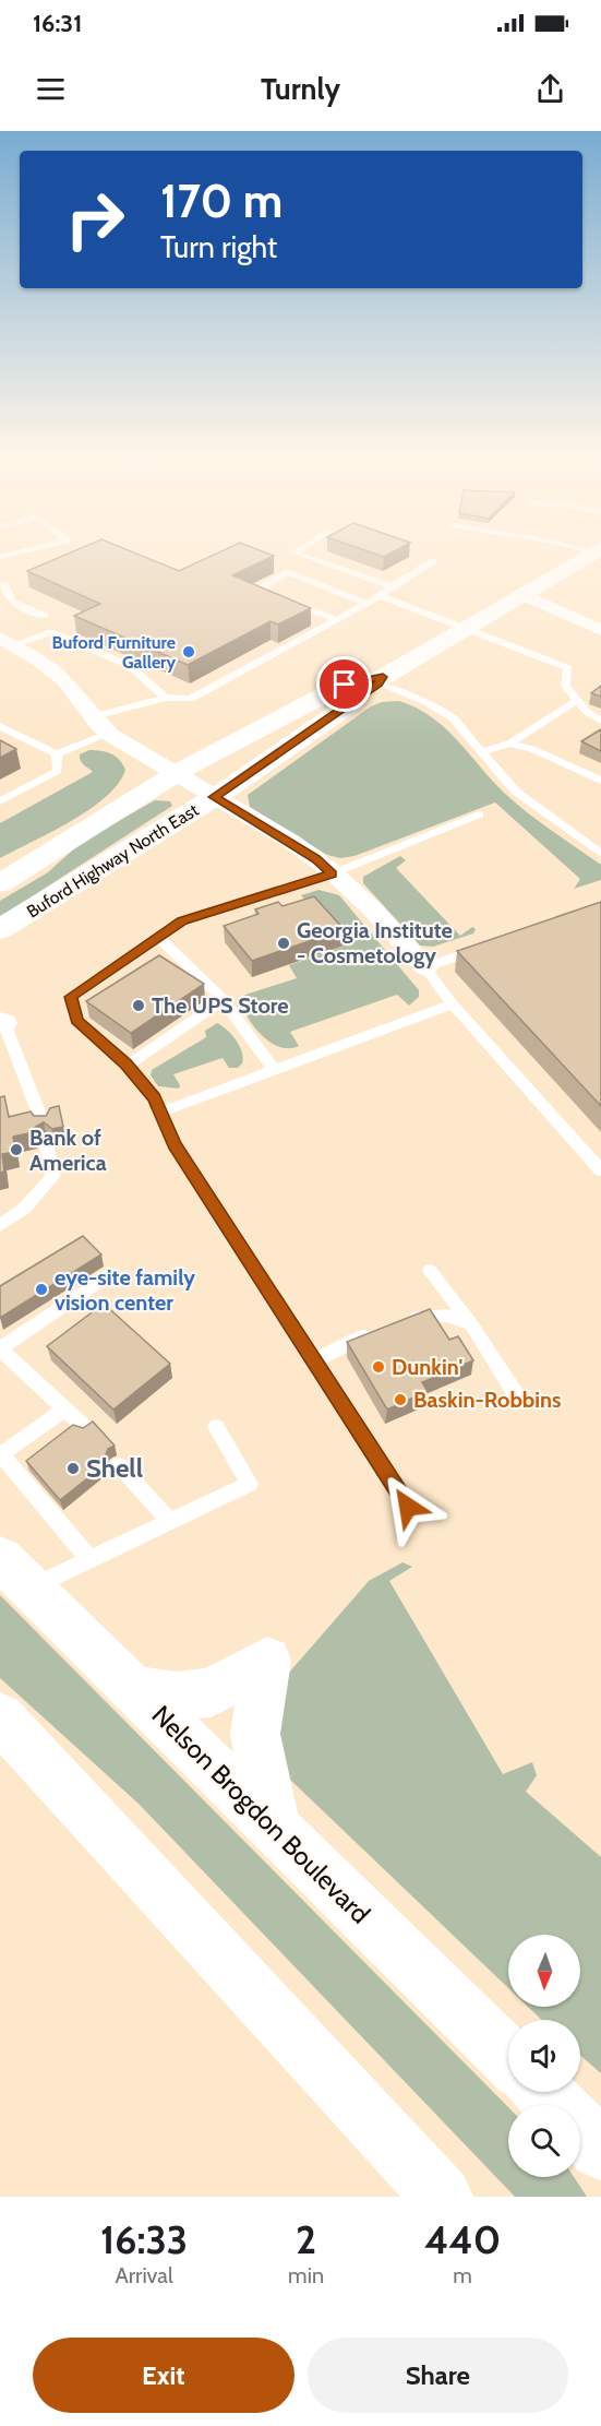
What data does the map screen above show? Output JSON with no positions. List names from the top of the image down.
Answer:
{
  "streets": {
    "main road": ["Buford Highway North East", "Nelson Brogdon Boulevard"]
  },
  "places": [
    "Buford Furniture Gallery",
    "Georgia Institute - Cosmetology",
    "The UPS Store",
    "Bank of America",
    "eye-site family vision center",
    "Dunkin'",
    "Baskin-Robbins",
    "Shell"
  ],
  "north": "bottom",
  "page": {
    "status": "16:31",
    "header": "Turnly",
    "turn": ["170 m", "Turn right"],
    "eta": [
      "16:33",
      "Arrival",
      "2",
      "min",
      "440",
      "m"
    ],
    "buttons": ["Exit", "Share"]
  }
}
